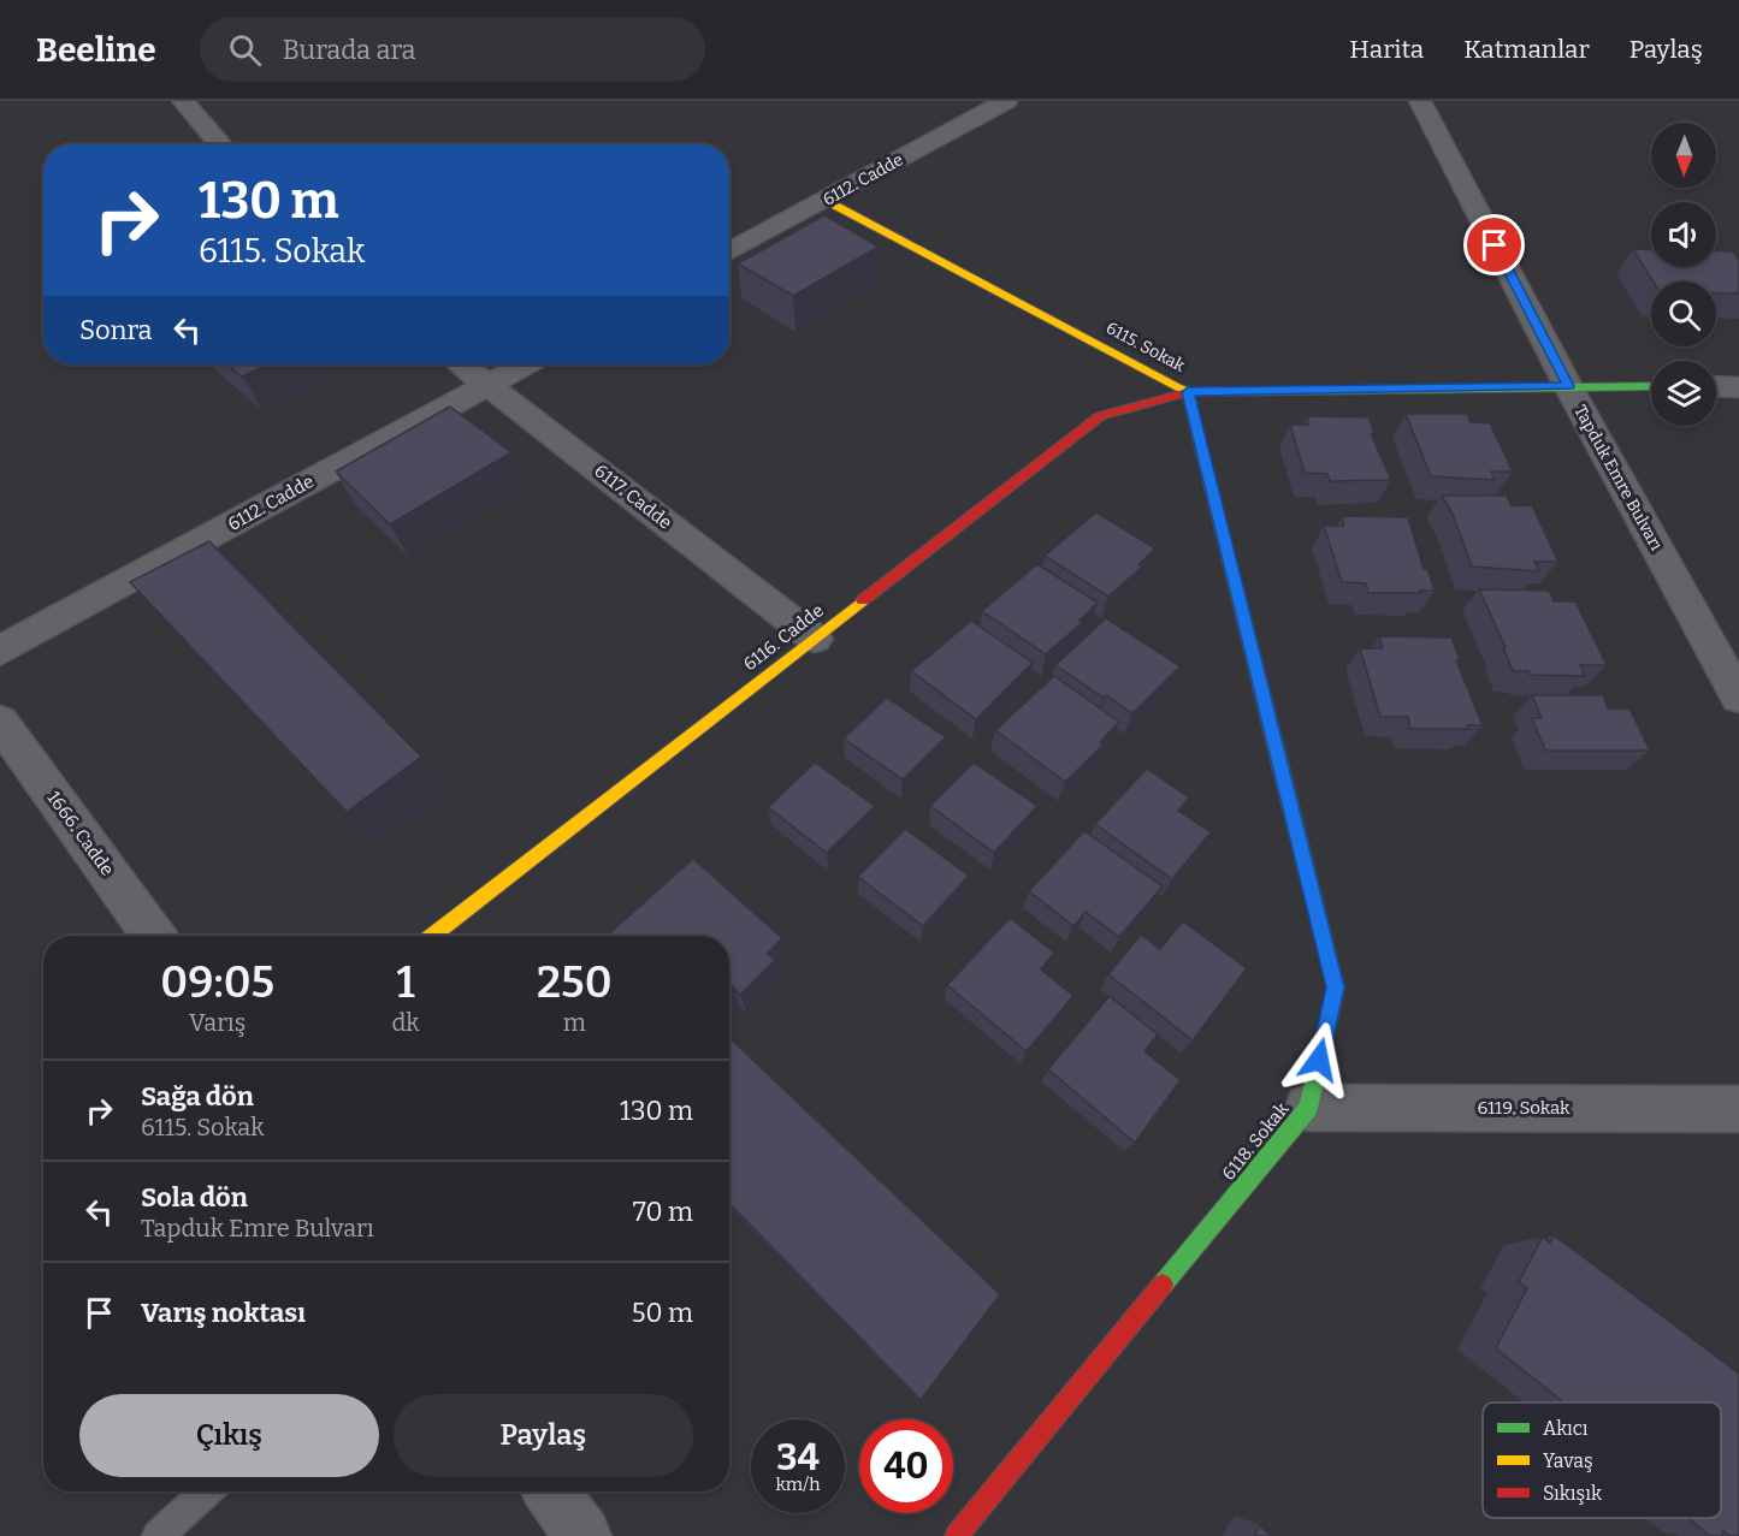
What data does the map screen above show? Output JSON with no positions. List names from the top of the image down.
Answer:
{
  "streets": {
    "street": [
      "6112. Cadde",
      "6115. Sokak",
      "Tapduk Emre Bulvarı",
      "6117. Cadde",
      "6116. Cadde",
      "1666. Cadde",
      "6119. Sokak",
      "6118. Sokak"
    ]
  },
  "crossings": [
    ["6112. Cadde", "6115. Sokak"],
    ["6112. Cadde", "6117. Cadde"],
    ["6115. Sokak", "Tapduk Emre Bulvarı"],
    ["6115. Sokak", "6116. Cadde"],
    ["6115. Sokak", "6118. Sokak"],
    ["6117. Cadde", "6116. Cadde"],
    ["6116. Cadde", "6118. Sokak"],
    ["6119. Sokak", "6118. Sokak"]
  ],
  "legend": ["Akıcı", "Yavaş", "Sıkışık"],
  "north": "bottom",
  "page": {
    "header": "Beeline",
    "search": "Burada ara",
    "nav": ["Harita", "Katmanlar", "Paylaş"],
    "turn": ["130 m", "6115. Sokak"],
    "then": "Sonra",
    "eta": [
      "09:05",
      "Varış",
      "1",
      "dk",
      "250",
      "m"
    ],
    "list": [
      {
        "name": "Sağa dön",
        "note": "6115. Sokak",
        "value": "130 m"
      },
      {
        "name": "Sola dön",
        "note": "Tapduk Emre Bulvarı",
        "value": "70 m"
      },
      {
        "name": "Varış noktası",
        "value": "50 m"
      }
    ],
    "buttons": ["Çıkış", "Paylaş"],
    "speed": "34 km/h",
    "limit": "40"
  }
}
